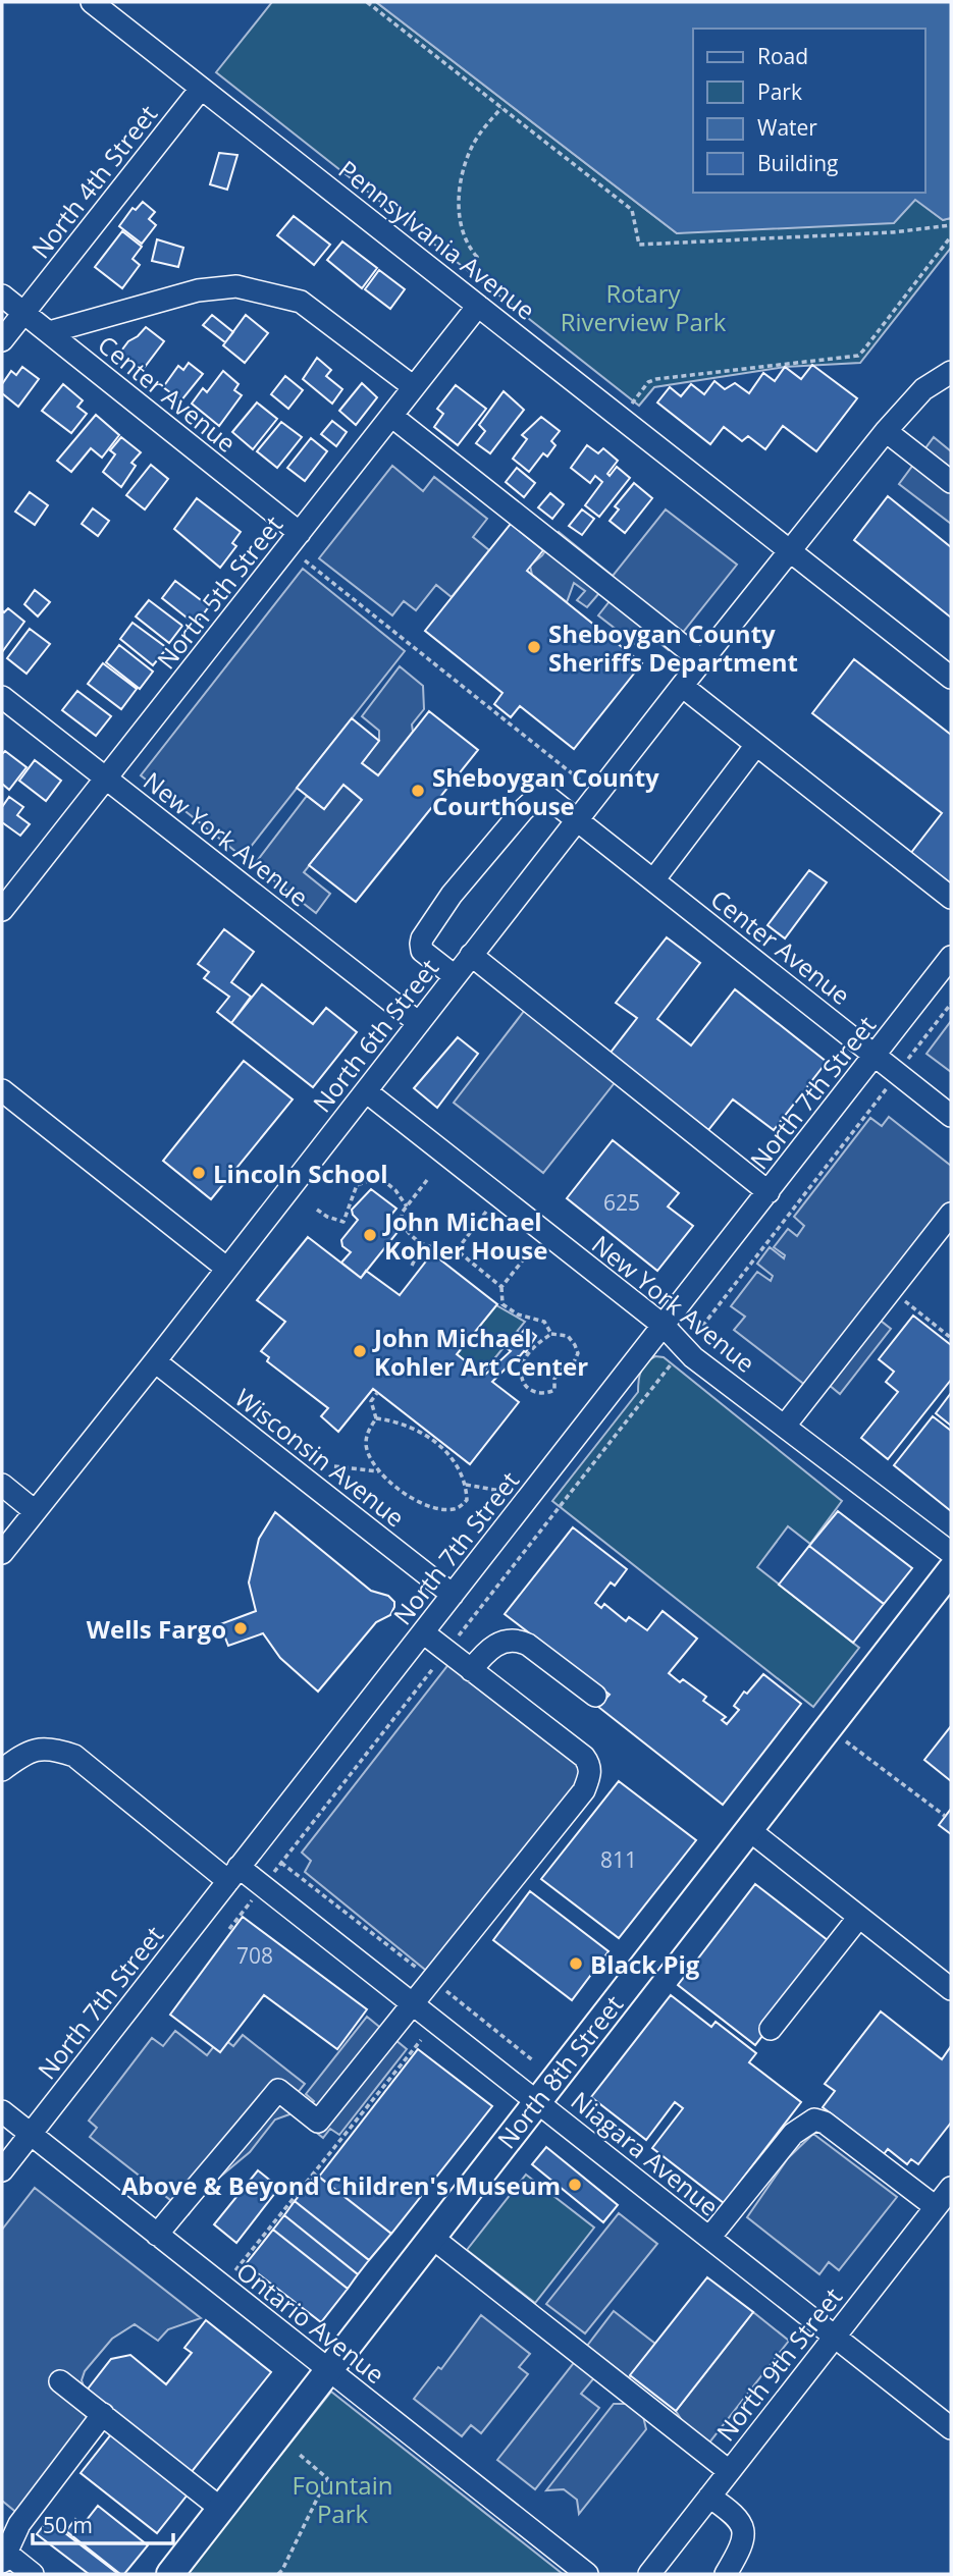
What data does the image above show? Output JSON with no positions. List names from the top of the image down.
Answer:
{
  "streets": {
    "main road": ["North 8th Street"],
    "street": [
      "North 4th Street",
      "Pennsylvania Avenue",
      "Center Avenue",
      "North 5th Street",
      "New York Avenue",
      "North 6th Street",
      "North 7th Street",
      "Wisconsin Avenue",
      "Niagara Avenue",
      "Ontario Avenue",
      "North 9th Street"
    ]
  },
  "crossings": [
    ["North 4th Street", "Pennsylvania Avenue"],
    ["North 4th Street", "Center Avenue"],
    ["Pennsylvania Avenue", "North 5th Street"],
    ["Pennsylvania Avenue", "North 6th Street"],
    ["Center Avenue", "North 5th Street"],
    ["Center Avenue", "North 6th Street"],
    ["Center Avenue", "North 7th Street"],
    ["North 5th Street", "New York Avenue"],
    ["New York Avenue", "North 6th Street"],
    ["New York Avenue", "North 7th Street"],
    ["North 6th Street", "Wisconsin Avenue"],
    ["North 7th Street", "Wisconsin Avenue"],
    ["North 7th Street", "Niagara Avenue"],
    ["North 7th Street", "Ontario Avenue"],
    ["North 8th Street", "Niagara Avenue"],
    ["North 8th Street", "Ontario Avenue"],
    ["Niagara Avenue", "North 9th Street"]
  ],
  "parks": ["Rotary Riverview Park", "Fountain Park"],
  "places": [
    "Sheboygan County Sheriffs Department",
    "Sheboygan County Courthouse",
    "Lincoln School",
    "John Michael Kohler House",
    "John Michael Kohler Art Center",
    "Wells Fargo",
    "Black Pig",
    "Above & Beyond Children's Museum"
  ],
  "house_numbers": ["625", "811", "708"],
  "legend": [
    "Road",
    "Park",
    "Water",
    "Building"
  ],
  "scale_bar": "50 m"
}
